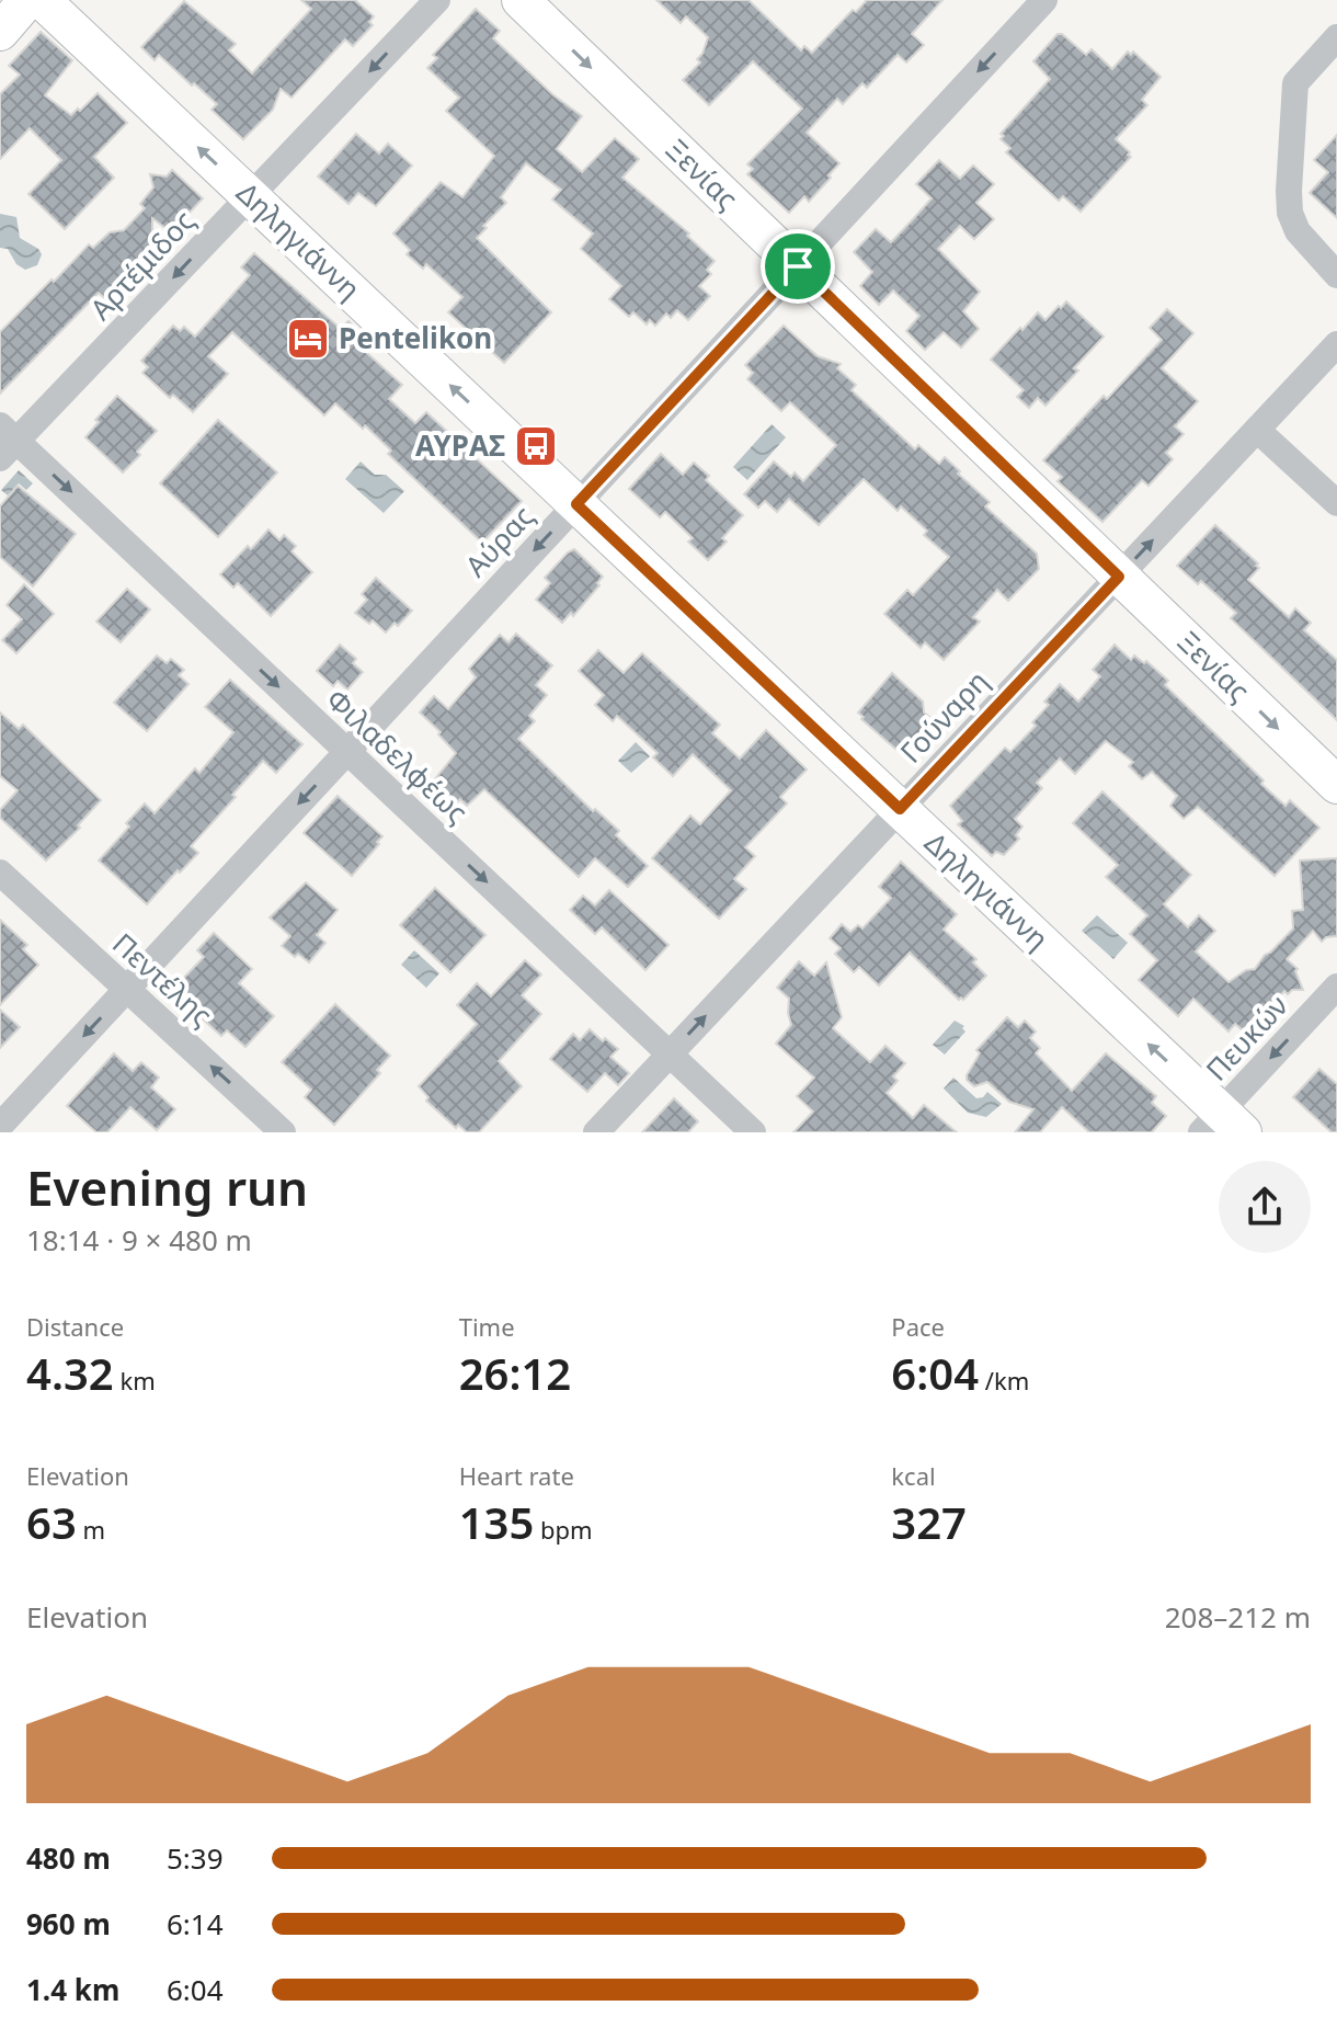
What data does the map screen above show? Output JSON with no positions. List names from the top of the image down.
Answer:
{
  "streets": {
    "street": [
      "Ξενίας",
      "Δηληγιάννη",
      "Αρτέμιδος",
      "Αύρας",
      "Γούναρη",
      "Φιλαδελφέως",
      "Πεντέλης",
      "Πευκών"
    ]
  },
  "crossings": [
    ["Ξενίας", "Αύρας"],
    ["Ξενίας", "Γούναρη"],
    ["Δηληγιάννη", "Αρτέμιδος"],
    ["Δηληγιάννη", "Αύρας"],
    ["Δηληγιάννη", "Γούναρη"],
    ["Δηληγιάννη", "Πευκών"],
    ["Αρτέμιδος", "Φιλαδελφέως"],
    ["Αύρας", "Φιλαδελφέως"],
    ["Αύρας", "Πεντέλης"],
    ["Γούναρη", "Φιλαδελφέως"]
  ],
  "one_way": [
    "Ξενίας",
    "Δηληγιάννη",
    "Αρτέμιδος",
    "Αύρας",
    "Γούναρη",
    "Φιλαδελφέως",
    "Πεντέλης",
    "Πευκών"
  ],
  "places": {
    "hotel": ["Pentelikon"],
    "bus stop": ["ΑΥΡΑΣ"]
  },
  "page": {
    "heading": ["Evening run", "18:14 · 9 × 480 m"],
    "stats": [
      ["Distance", "4.32 km"],
      ["Time", "26:12"],
      ["Pace", "6:04 /km"],
      ["Elevation", "63 m"],
      ["Heart rate", "135 bpm"],
      ["kcal", "327"]
    ],
    "chart": ["Elevation", "208–212 m"],
    "list": [
      {
        "name": "480 m",
        "note": "5:39"
      },
      {
        "name": "960 m",
        "note": "6:14"
      },
      {
        "name": "1.4 km",
        "note": "6:04"
      }
    ]
  }
}
